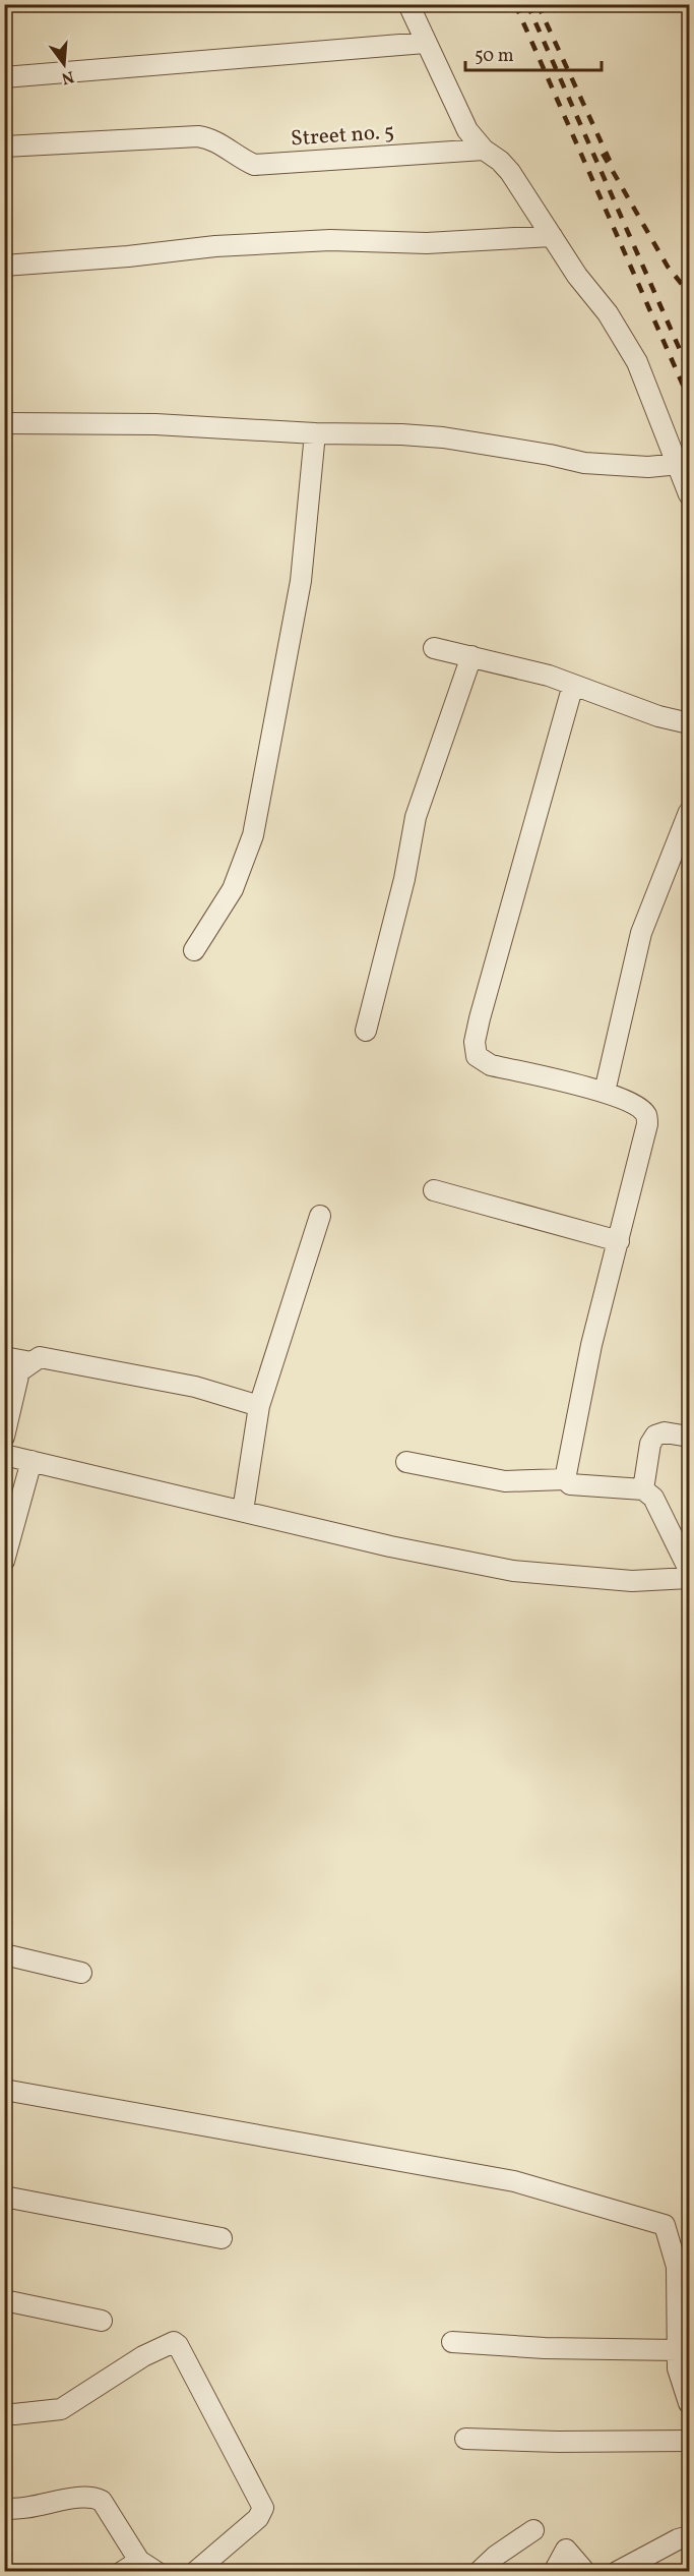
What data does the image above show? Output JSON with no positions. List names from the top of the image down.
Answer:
{
  "streets": {
    "street": ["Street no. 5"]
  },
  "scale_bar": "50 m",
  "north": "bottom"
}
